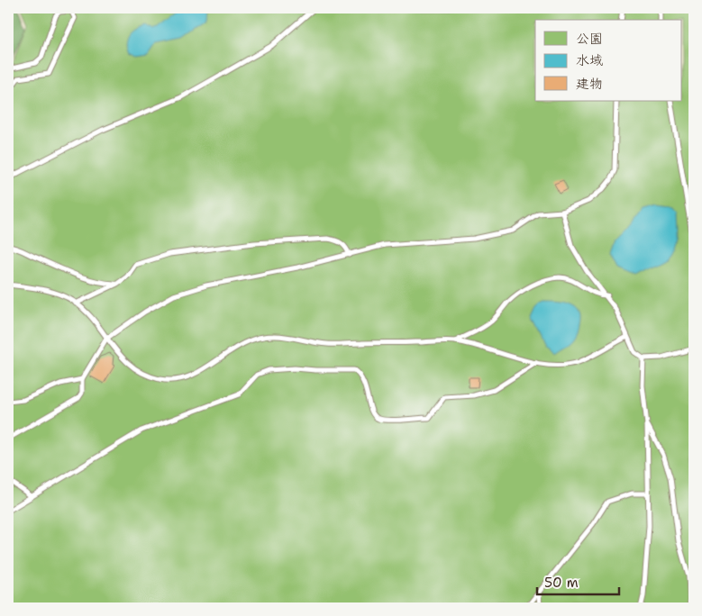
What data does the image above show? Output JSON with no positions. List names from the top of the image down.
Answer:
{
  "legend": ["公園", "水域", "建物"],
  "scale_bar": "50 m"
}
